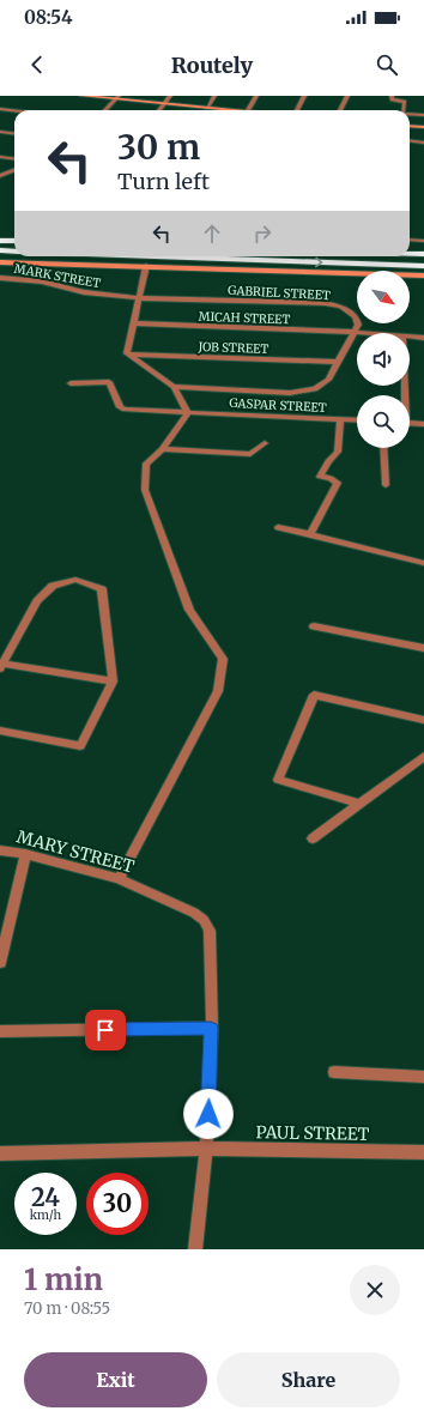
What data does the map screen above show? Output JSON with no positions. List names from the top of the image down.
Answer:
{
  "streets": {
    "street": [
      "MARK STREET",
      "GABRIEL STREET",
      "MICAH STREET",
      "JOB STREET",
      "GASPAR STREET",
      "MARY STREET",
      "PAUL STREET"
    ]
  },
  "crossings": [
    ["MARK STREET", "GABRIEL STREET"],
    ["GABRIEL STREET", "MICAH STREET"],
    ["MARY STREET", "PAUL STREET"]
  ],
  "north": "bottom right",
  "page": {
    "status": "08:54",
    "header": "Routely",
    "turn": ["30 m", "Turn left"],
    "speed": "24 km/h",
    "limit": "30",
    "heading": ["1 min", "70 m · 08:55"],
    "buttons": ["Exit", "Share"]
  }
}
